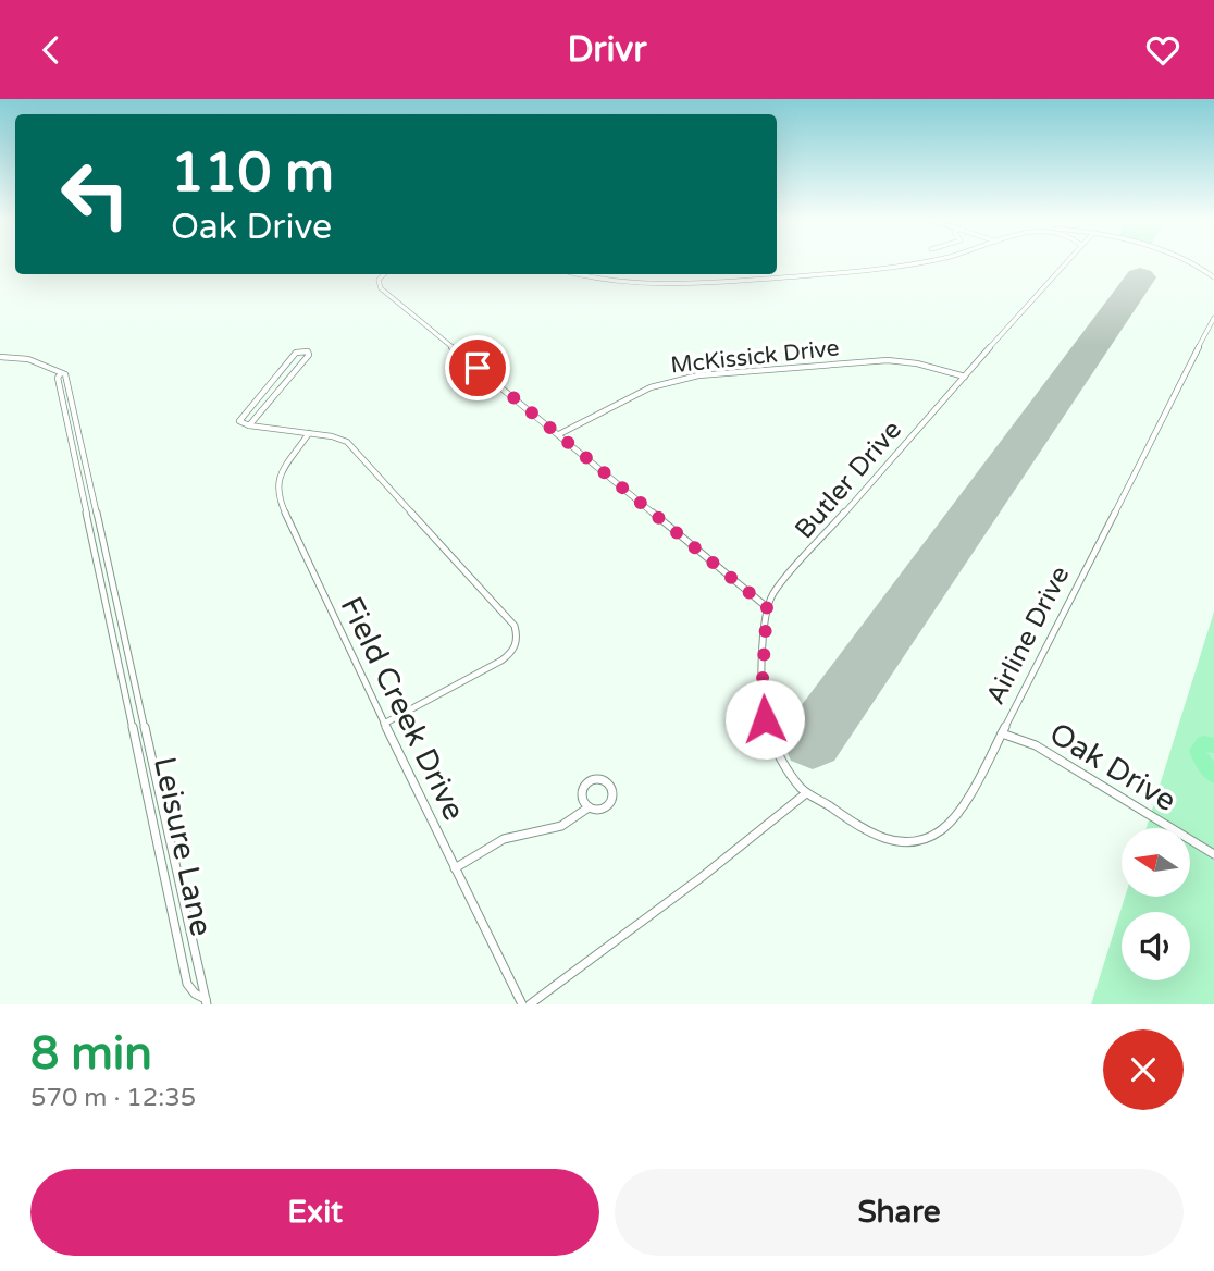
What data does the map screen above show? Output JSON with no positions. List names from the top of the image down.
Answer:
{
  "streets": {
    "street": [
      "McKissick Drive",
      "Butler Drive",
      "Airline Drive",
      "Field Creek Drive",
      "Oak Drive",
      "Leisure Lane"
    ]
  },
  "crossings": [
    ["McKissick Drive", "Butler Drive"],
    ["Airline Drive", "Oak Drive"]
  ],
  "north": "left",
  "page": {
    "header": "Drivr",
    "turn": ["110 m", "Oak Drive"],
    "heading": ["8 min", "570 m · 12:35"],
    "buttons": ["Exit", "Share"]
  }
}
